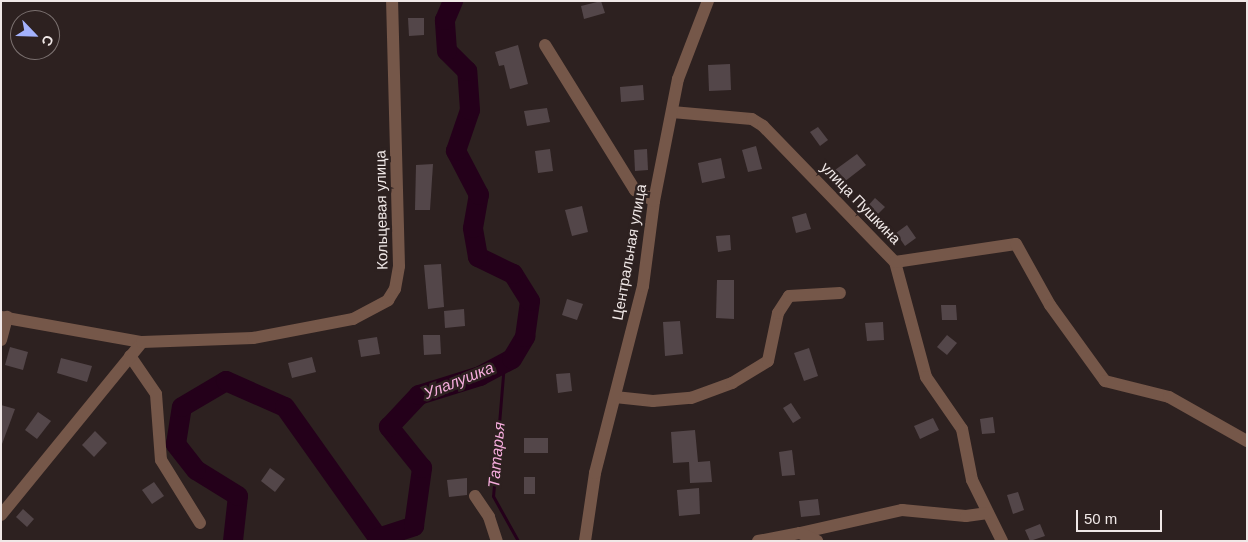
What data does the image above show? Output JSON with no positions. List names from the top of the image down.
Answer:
{
  "streets": {
    "street": ["улица Пушкина", "Кольцевая улица", "Центральная улица"]
  },
  "crossings": [
    ["улица Пушкина", "Центральная улица"]
  ],
  "water": ["Улалушка", "Татарья"],
  "scale_bar": "50 m",
  "north": "bottom right"
}
